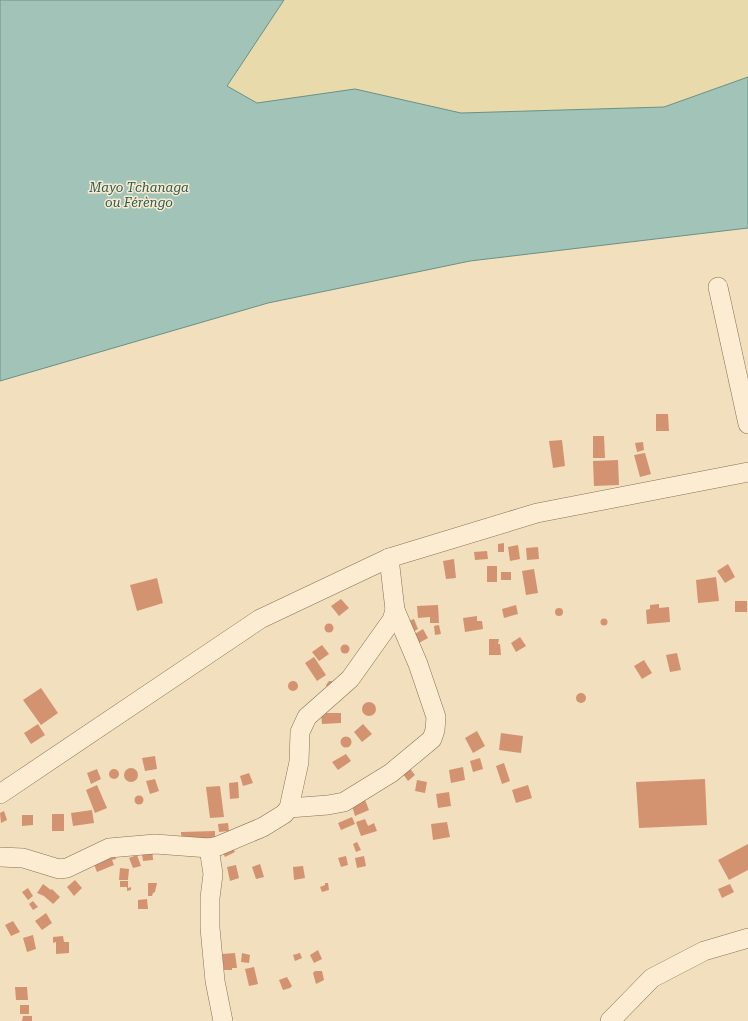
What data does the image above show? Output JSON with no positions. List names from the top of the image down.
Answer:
{
  "water": ["Mayo Tchanaga ou Férèngo"]
}
